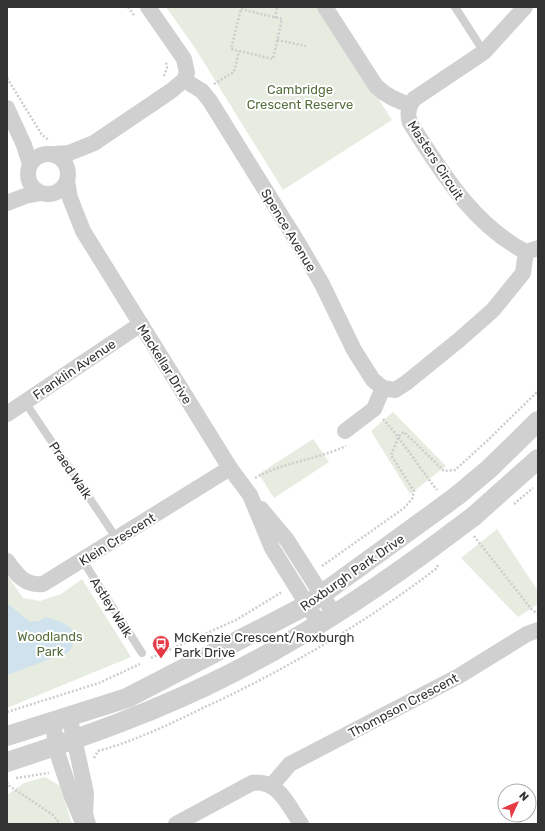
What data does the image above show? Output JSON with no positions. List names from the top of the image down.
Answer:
{
  "streets": {
    "street": [
      "Masters Circuit",
      "Spence Avenue",
      "Mackellar Drive",
      "Franklin Avenue",
      "Klein Crescent",
      "Roxburgh Park Drive",
      "Thompson Crescent"
    ],
    "lane": ["Praed Walk", "Astley Walk"]
  },
  "crossings": [
    ["Mackellar Drive", "Franklin Avenue"],
    ["Mackellar Drive", "Klein Crescent"],
    ["Mackellar Drive", "Roxburgh Park Drive"],
    ["Franklin Avenue", "Praed Walk"],
    ["Praed Walk", "Klein Crescent"],
    ["Klein Crescent", "Astley Walk"]
  ],
  "parks": ["Cambridge Crescent Reserve", "Woodlands Park"],
  "places": {
    "bus stop": ["McKenzie Crescent/Roxburgh Park Drive"]
  },
  "north": "top right"
}
